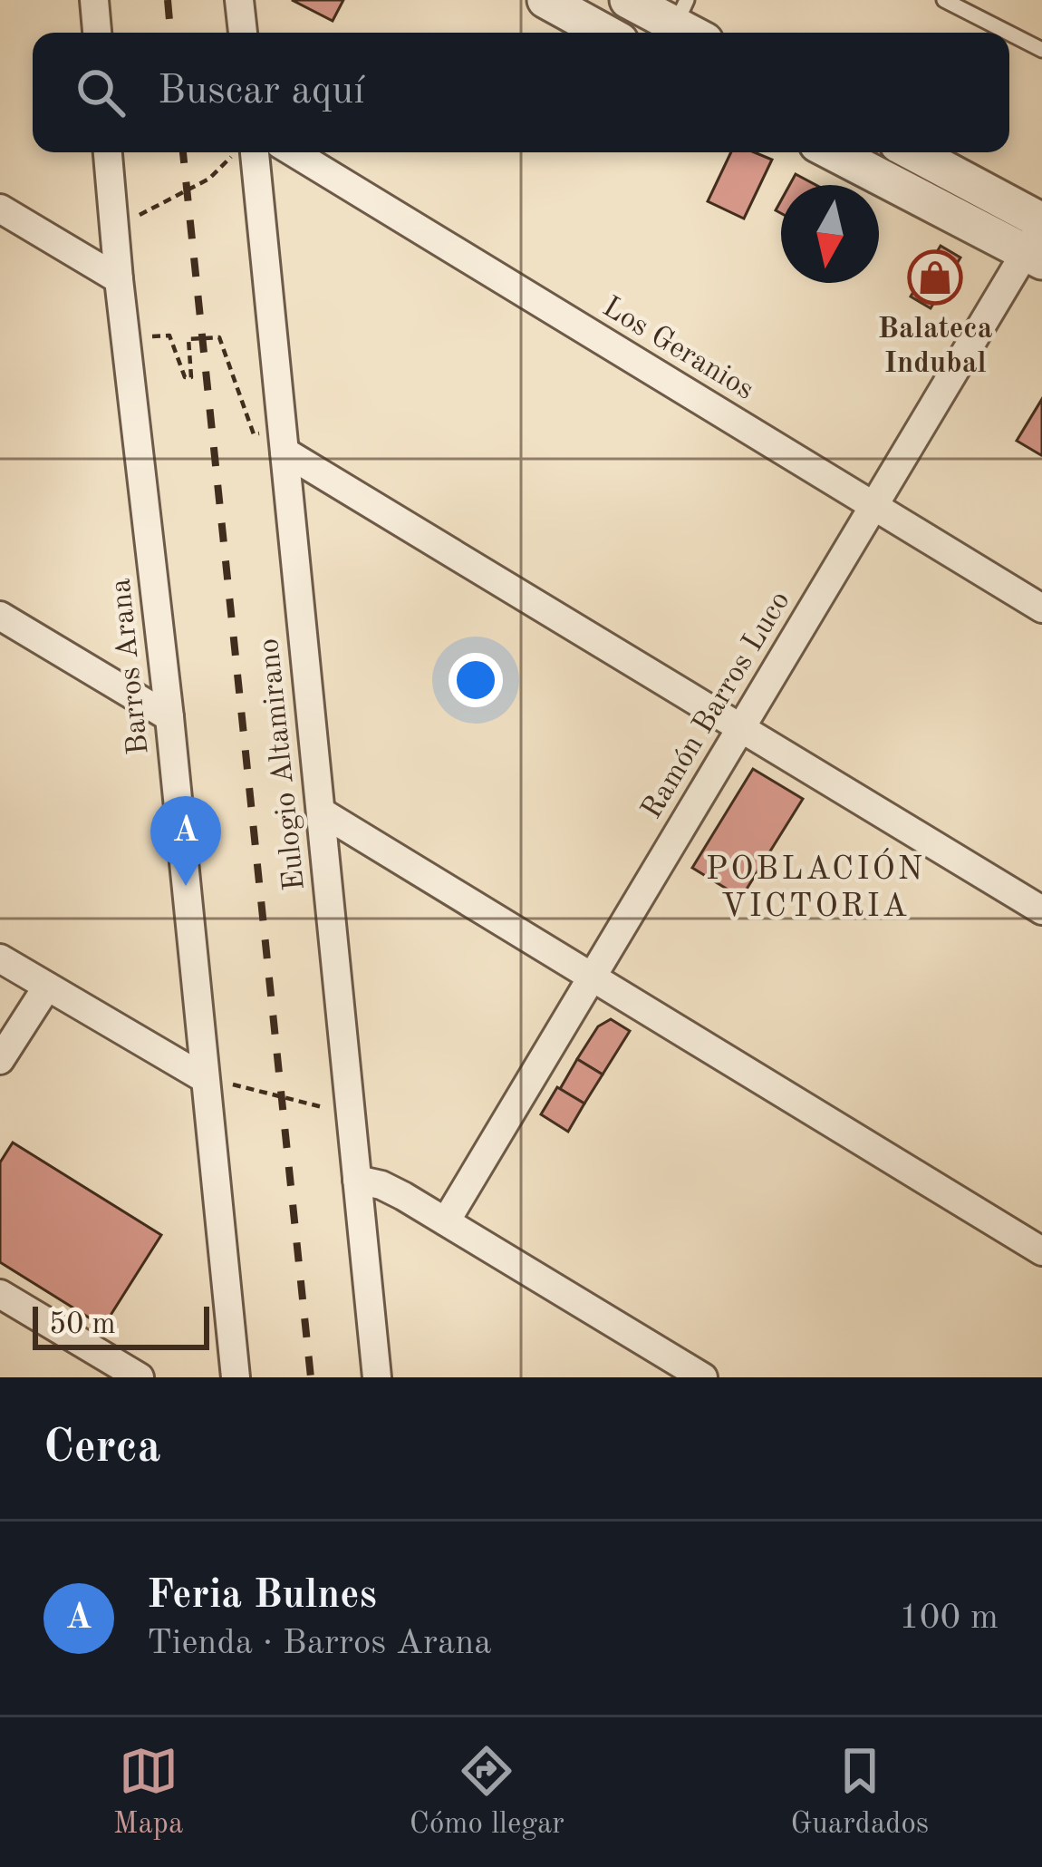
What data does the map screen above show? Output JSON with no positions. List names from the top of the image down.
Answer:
{
  "streets": {
    "street": [
      "Los Geranios",
      "Barros Arana",
      "Ramón Barros Luco",
      "Eulogio Altamirano"
    ]
  },
  "crossings": [
    ["Los Geranios", "Ramón Barros Luco"]
  ],
  "districts": ["POBLACIÓN VICTORIA"],
  "places": {
    "shop": ["Balateca Indubal"]
  },
  "scale_bar": "50 m",
  "north": "bottom",
  "page": {
    "search": "Buscar aquí",
    "pins": "A",
    "scale": "50 m",
    "heading": "Cerca",
    "list": [
      {
        "mark": "A",
        "name": "Feria Bulnes",
        "note": "Tienda · Barros Arana",
        "value": "100 m"
      }
    ],
    "nav": ["Mapa", "Cómo llegar", "Guardados"]
  }
}
